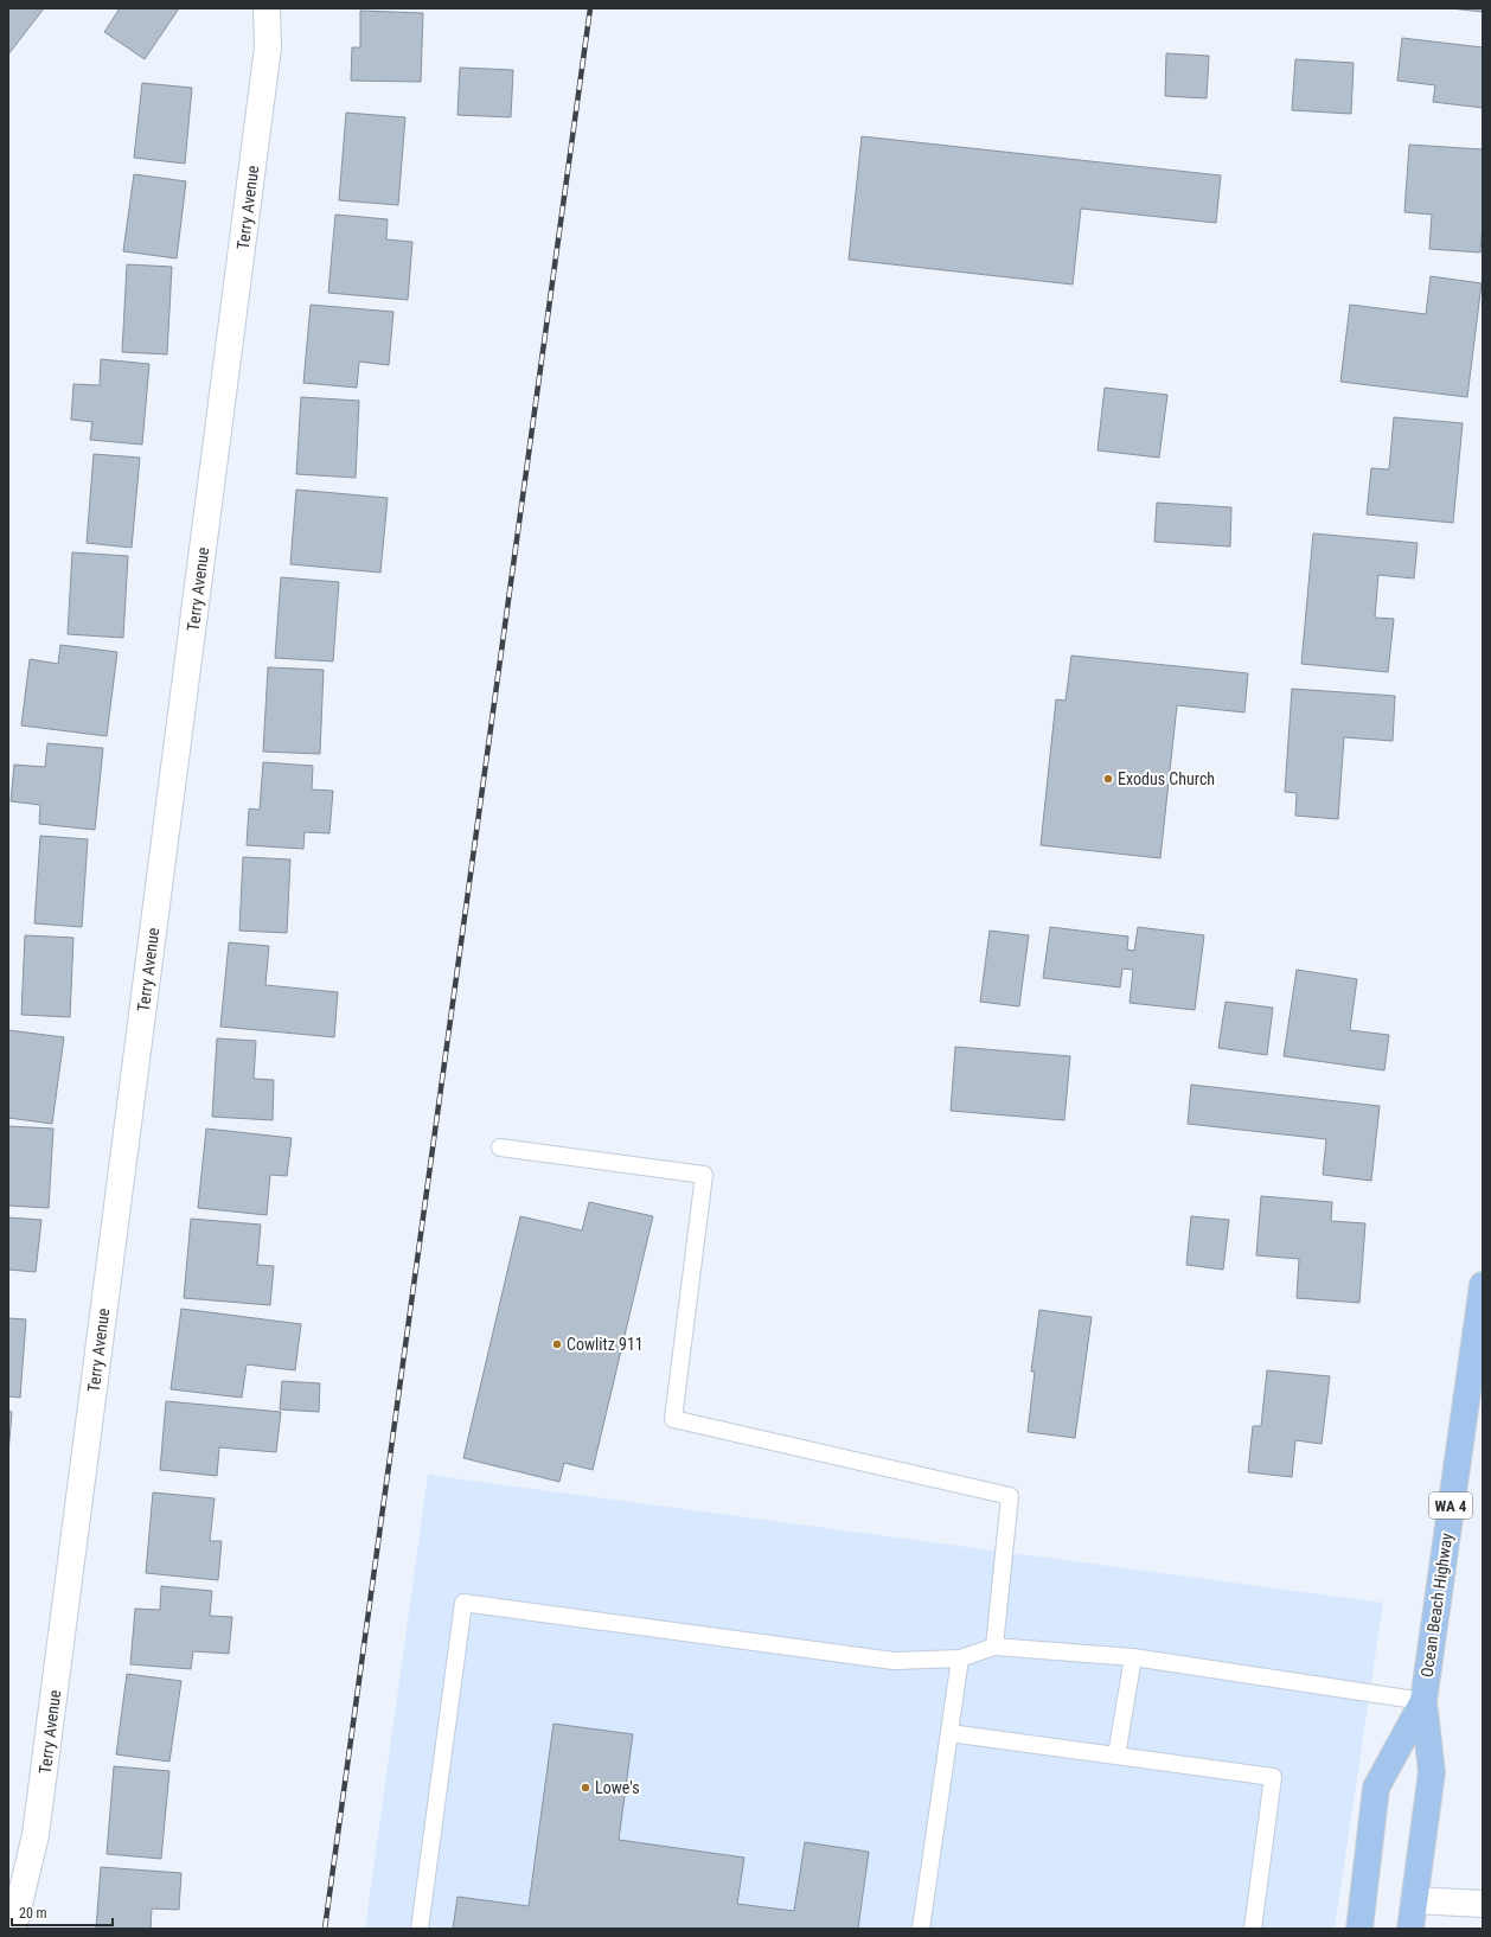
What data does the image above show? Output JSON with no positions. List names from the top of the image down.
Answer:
{
  "streets": {
    "main road": ["WA 4", "Ocean Beach Highway"],
    "street": ["Terry Avenue"]
  },
  "places": ["Exodus Church", "Cowlitz 911", "Lowe's"],
  "scale_bar": "20 m"
}
